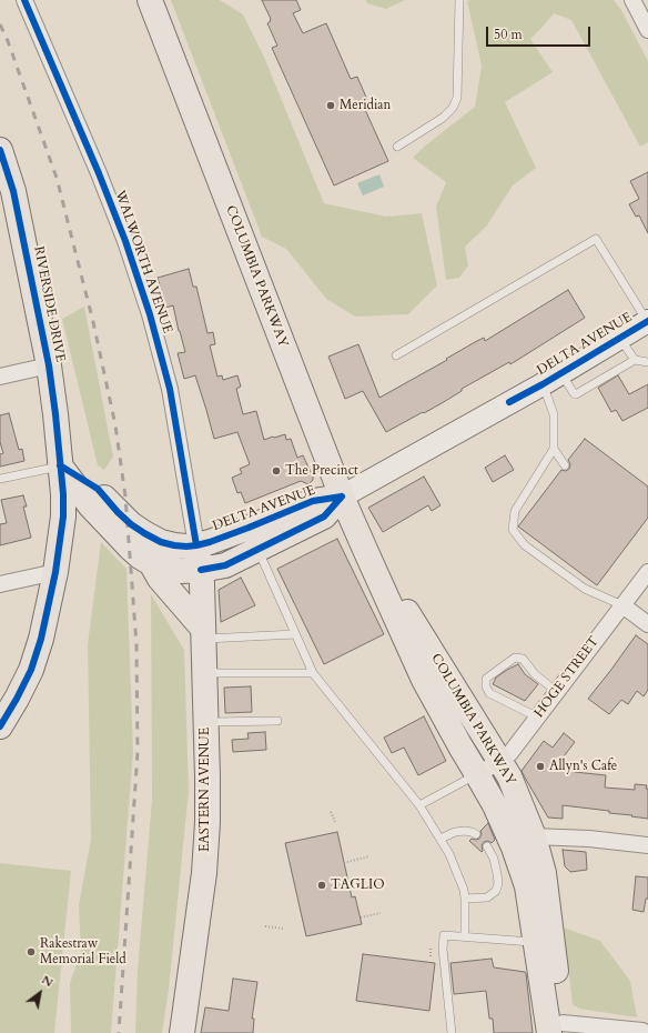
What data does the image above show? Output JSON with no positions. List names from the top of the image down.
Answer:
{
  "streets": {
    "main road": [
      "COLUMBIA PARKWAY",
      "RIVERSIDE DRIVE",
      "DELTA AVENUE",
      "EASTERN AVENUE"
    ],
    "street": ["WALWORTH AVENUE", "HOGE STREET"]
  },
  "crossings": [
    ["WALWORTH AVENUE", "DELTA AVENUE"],
    ["WALWORTH AVENUE", "EASTERN AVENUE"],
    ["COLUMBIA PARKWAY", "DELTA AVENUE"],
    ["COLUMBIA PARKWAY", "HOGE STREET"],
    ["RIVERSIDE DRIVE", "DELTA AVENUE"],
    ["DELTA AVENUE", "EASTERN AVENUE"]
  ],
  "places": [
    "Meridian",
    "The Precinct",
    "Allyn's Cafe",
    "TAGLIO",
    "Rakestraw Memorial Field"
  ],
  "scale_bar": "50 m",
  "north": "top right"
}
